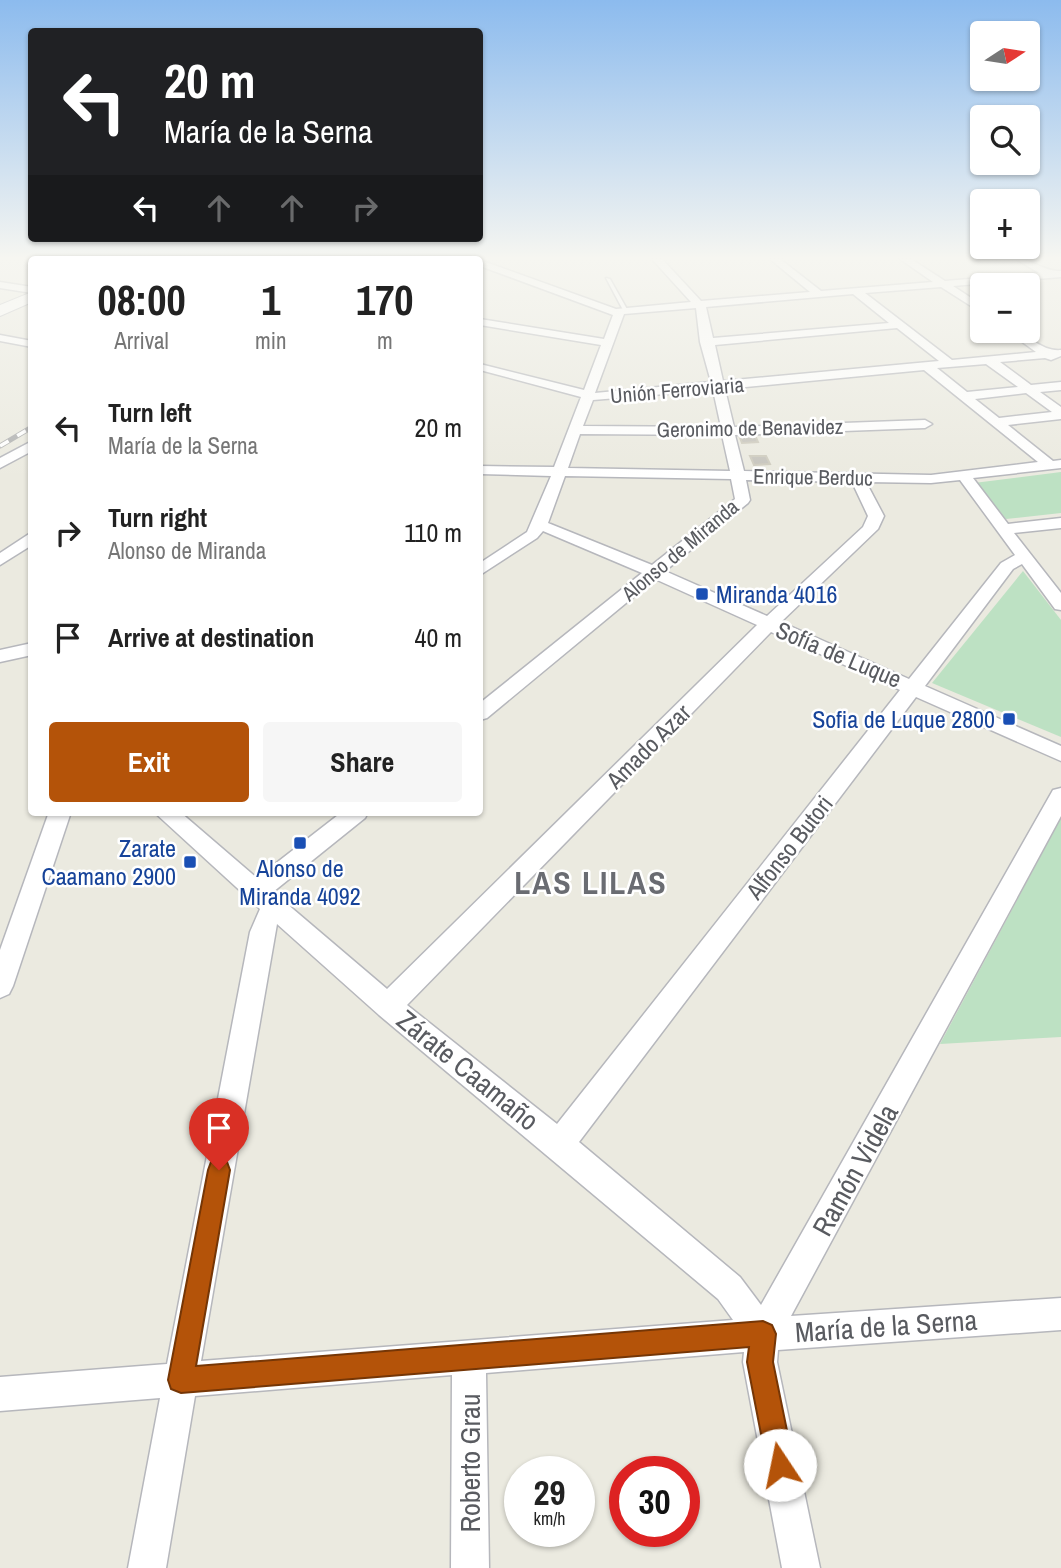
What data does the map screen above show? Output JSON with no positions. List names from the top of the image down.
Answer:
{
  "streets": {
    "street": [
      "Unión Ferroviaria",
      "Geronimo de Benavidez",
      "Enrique Berduc",
      "Alonso de Miranda",
      "Sofía de Luque",
      "Amado Azar",
      "Alfonso Butori",
      "Zárate Caamaño",
      "Ramón Videla",
      "María de la Serna",
      "Roberto Grau"
    ]
  },
  "crossings": [
    ["Unión Ferroviaria", "Alonso de Miranda"],
    ["Geronimo de Benavidez", "Alonso de Miranda"],
    ["Enrique Berduc", "Alonso de Miranda"],
    ["Enrique Berduc", "Amado Azar"],
    ["Alonso de Miranda", "Sofía de Luque"],
    ["Sofía de Luque", "Amado Azar"],
    ["Sofía de Luque", "Alfonso Butori"],
    ["Amado Azar", "Zárate Caamaño"],
    ["Alfonso Butori", "Zárate Caamaño"],
    ["Zárate Caamaño", "Ramón Videla"],
    ["Zárate Caamaño", "María de la Serna"],
    ["Ramón Videla", "María de la Serna"],
    ["María de la Serna", "Roberto Grau"]
  ],
  "districts": ["LAS LILAS"],
  "places": {
    "transit": [
      "Miranda 4016",
      "Sofia de Luque 2800",
      "Alonso de Miranda 4092",
      "Zarate Caamano 2900"
    ]
  },
  "north": "right",
  "page": {
    "map_buttons": ["+", "−"],
    "turn": ["20 m", "María de la Serna"],
    "eta": [
      "08:00",
      "Arrival",
      "1",
      "min",
      "170",
      "m"
    ],
    "list": [
      {
        "name": "Turn left",
        "note": "María de la Serna",
        "value": "20 m"
      },
      {
        "name": "Turn right",
        "note": "Alonso de Miranda",
        "value": "110 m"
      },
      {
        "name": "Arrive at destination",
        "value": "40 m"
      }
    ],
    "buttons": ["Exit", "Share"],
    "speed": "29 km/h",
    "limit": "30"
  }
}
